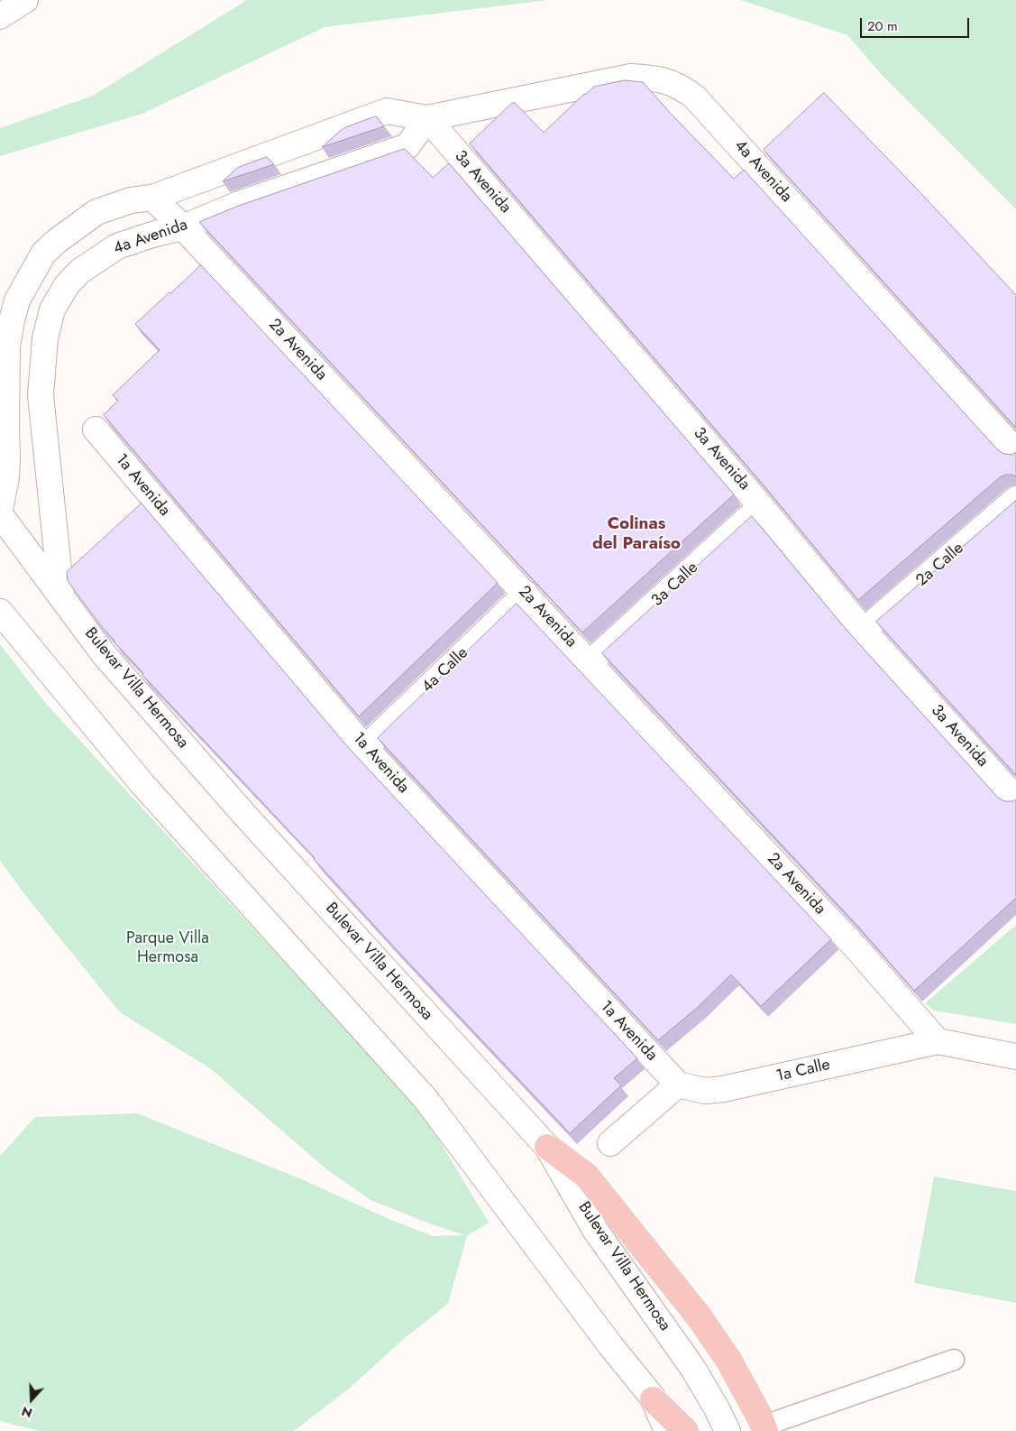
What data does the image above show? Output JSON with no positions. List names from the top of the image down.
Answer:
{
  "streets": {
    "street": [
      "4a Avenida",
      "3a Avenida",
      "2a Avenida",
      "1a Avenida",
      "2a Calle",
      "3a Calle",
      "4a Calle",
      "Bulevar Villa Hermosa",
      "1a Calle"
    ]
  },
  "crossings": [
    ["4a Avenida", "3a Avenida"],
    ["4a Avenida", "2a Avenida"],
    ["4a Avenida", "Bulevar Villa Hermosa"],
    ["3a Avenida", "2a Calle"],
    ["3a Avenida", "3a Calle"],
    ["2a Avenida", "3a Calle"],
    ["2a Avenida", "4a Calle"],
    ["2a Avenida", "1a Calle"],
    ["1a Avenida", "4a Calle"],
    ["1a Avenida", "1a Calle"]
  ],
  "districts": ["Colinas del Paraíso"],
  "parks": ["Parque Villa Hermosa"],
  "scale_bar": "20 m",
  "north": "bottom"
}
